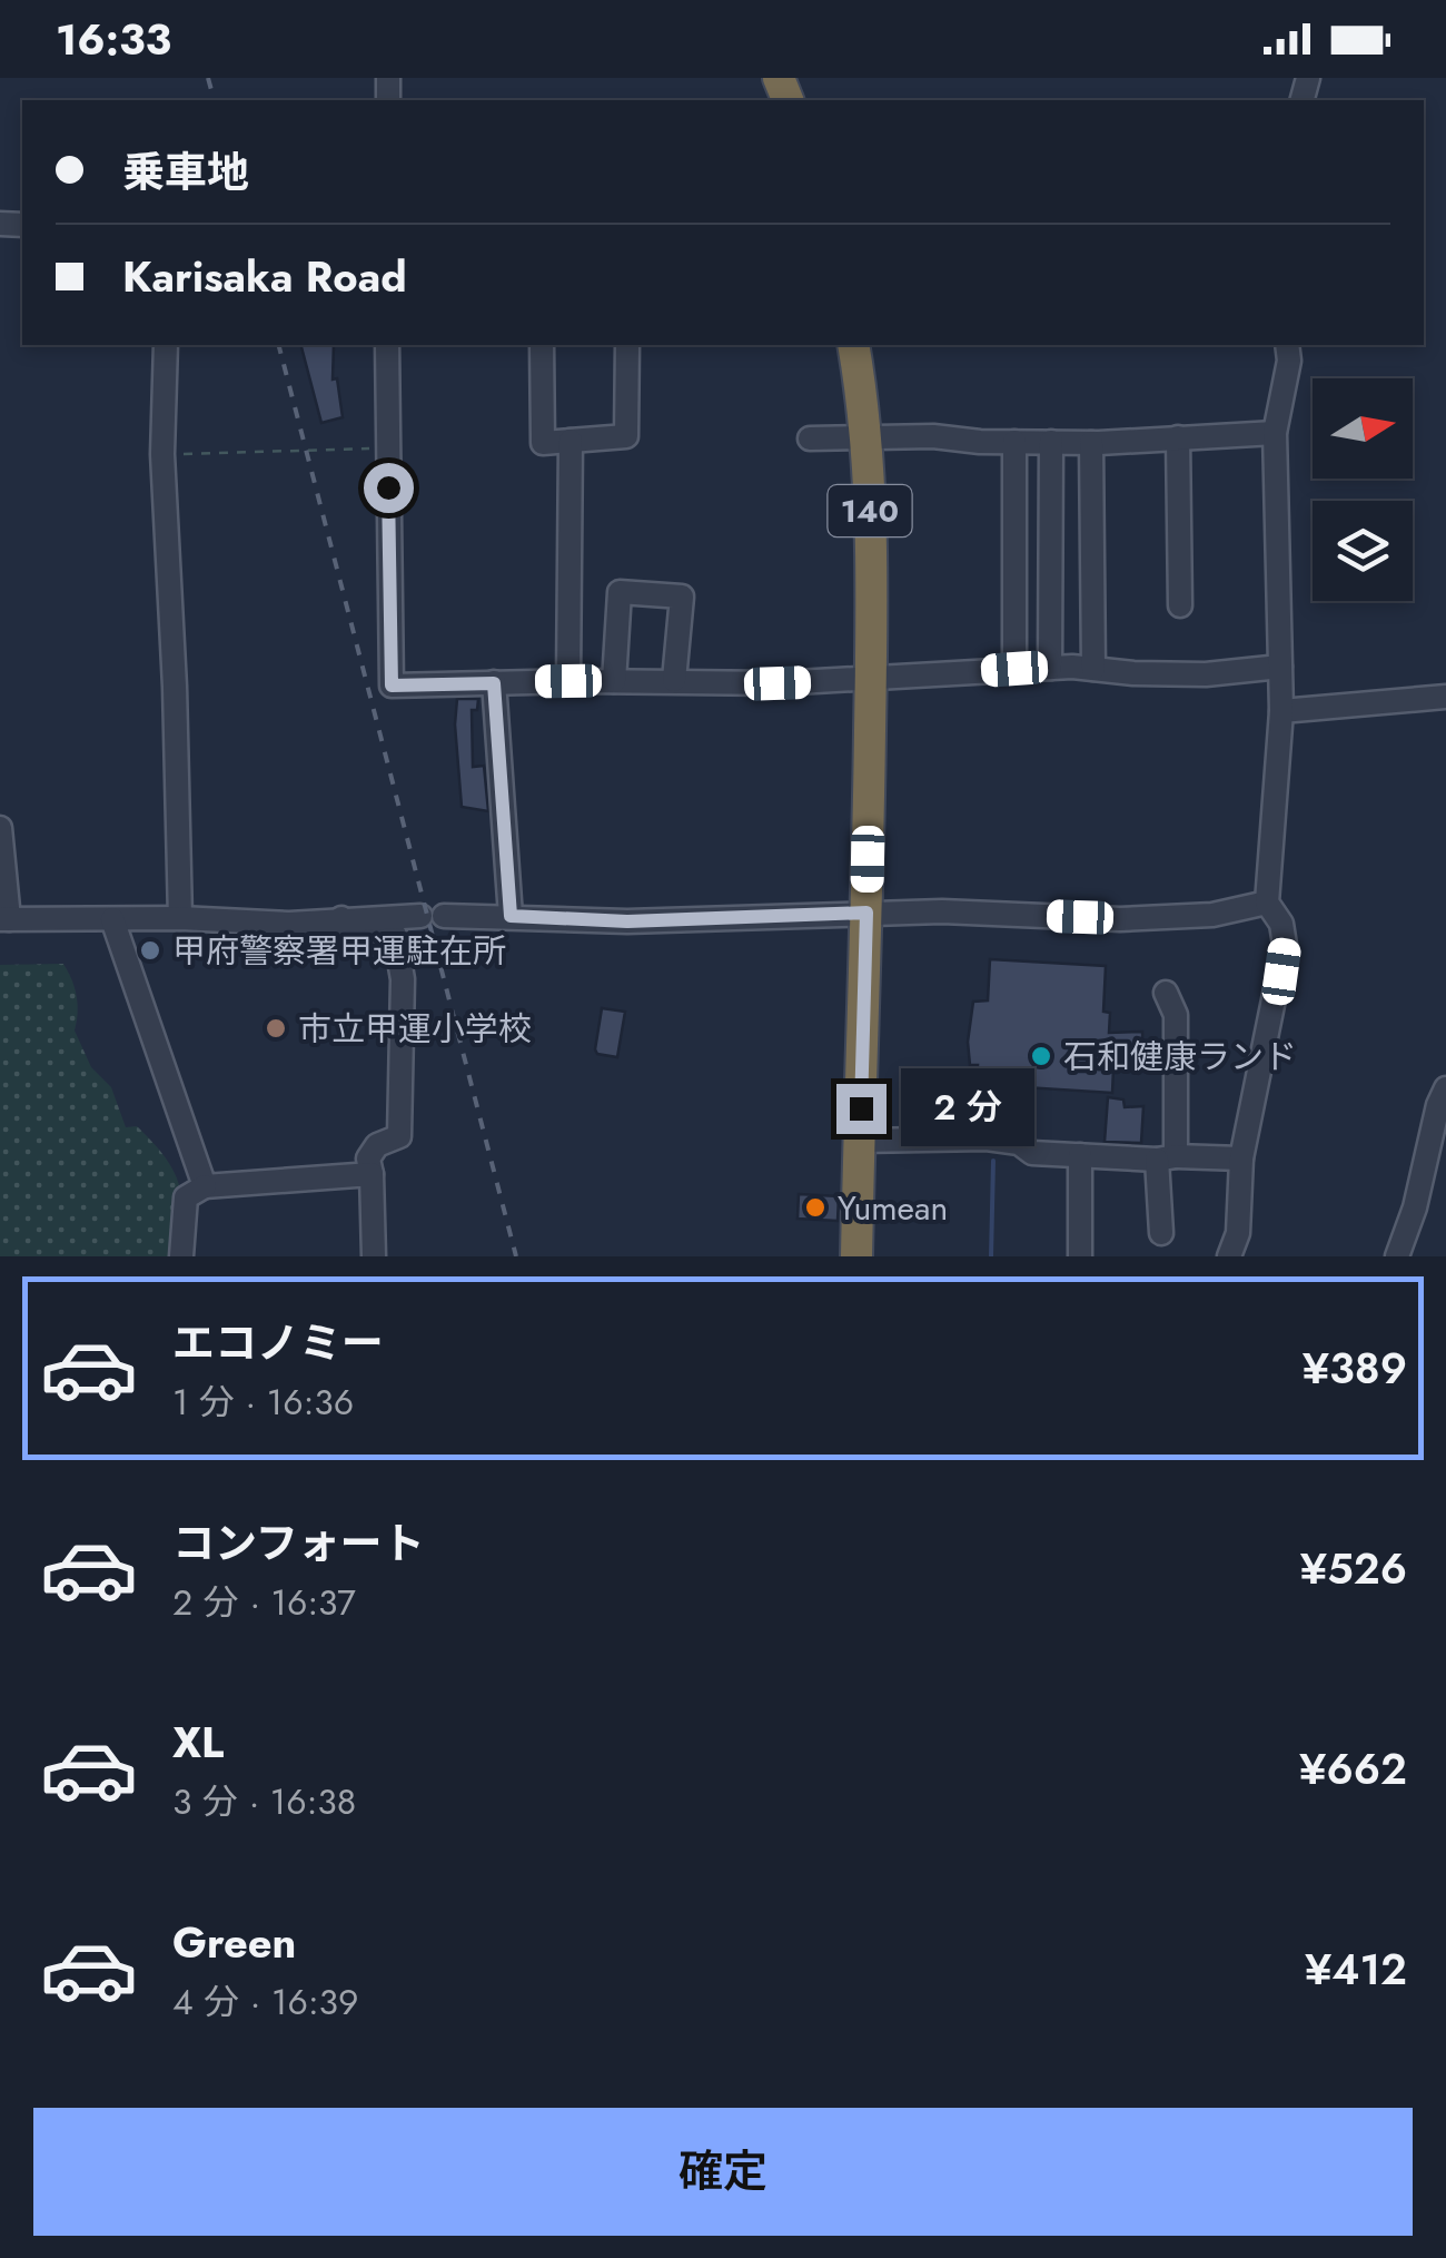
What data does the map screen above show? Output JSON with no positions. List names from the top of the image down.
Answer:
{
  "streets": {
    "highway": ["140"]
  },
  "places": [
    "甲府警察署甲運駐在所",
    "市立甲運小学校",
    "石和健康ランド",
    "Yumean"
  ],
  "north": "right",
  "page": {
    "status": "16:33",
    "banner": ["乗車地", "Karisaka Road"],
    "bubble": "2 分",
    "list": [
      {
        "name": "エコノミー",
        "note": "1 分 · 16:36",
        "value": "¥389"
      },
      {
        "name": "コンフォート",
        "note": "2 分 · 16:37",
        "value": "¥526"
      },
      {
        "name": "XL",
        "note": "3 分 · 16:38",
        "value": "¥662"
      },
      {
        "name": "Green",
        "note": "4 分 · 16:39",
        "value": "¥412"
      }
    ],
    "buttons": "確定"
  }
}
